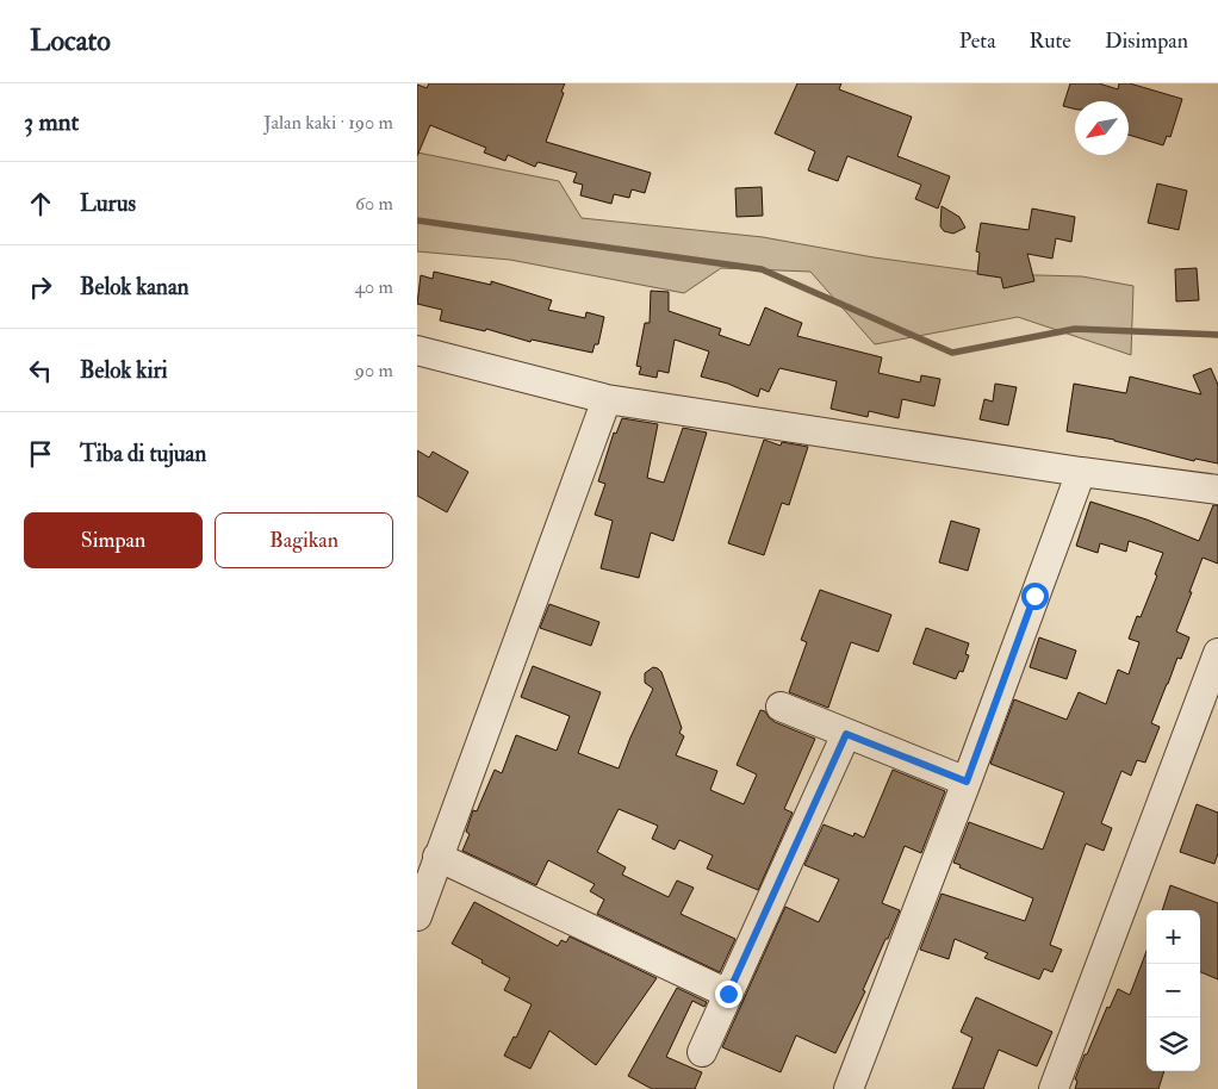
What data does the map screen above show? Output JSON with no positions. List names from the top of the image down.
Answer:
{
  "north": "bottom left",
  "page": {
    "header": "Locato",
    "nav": ["Peta", "Rute", "Disimpan"],
    "heading": ["3 mnt", "Jalan kaki · 190 m"],
    "list": [
      ["Lurus", "60 m"],
      ["Belok kanan", "40 m"],
      ["Belok kiri", "90 m"],
      "Tiba di tujuan"
    ],
    "buttons": ["Simpan", "Bagikan"],
    "map_buttons": ["+", "−"]
  }
}
